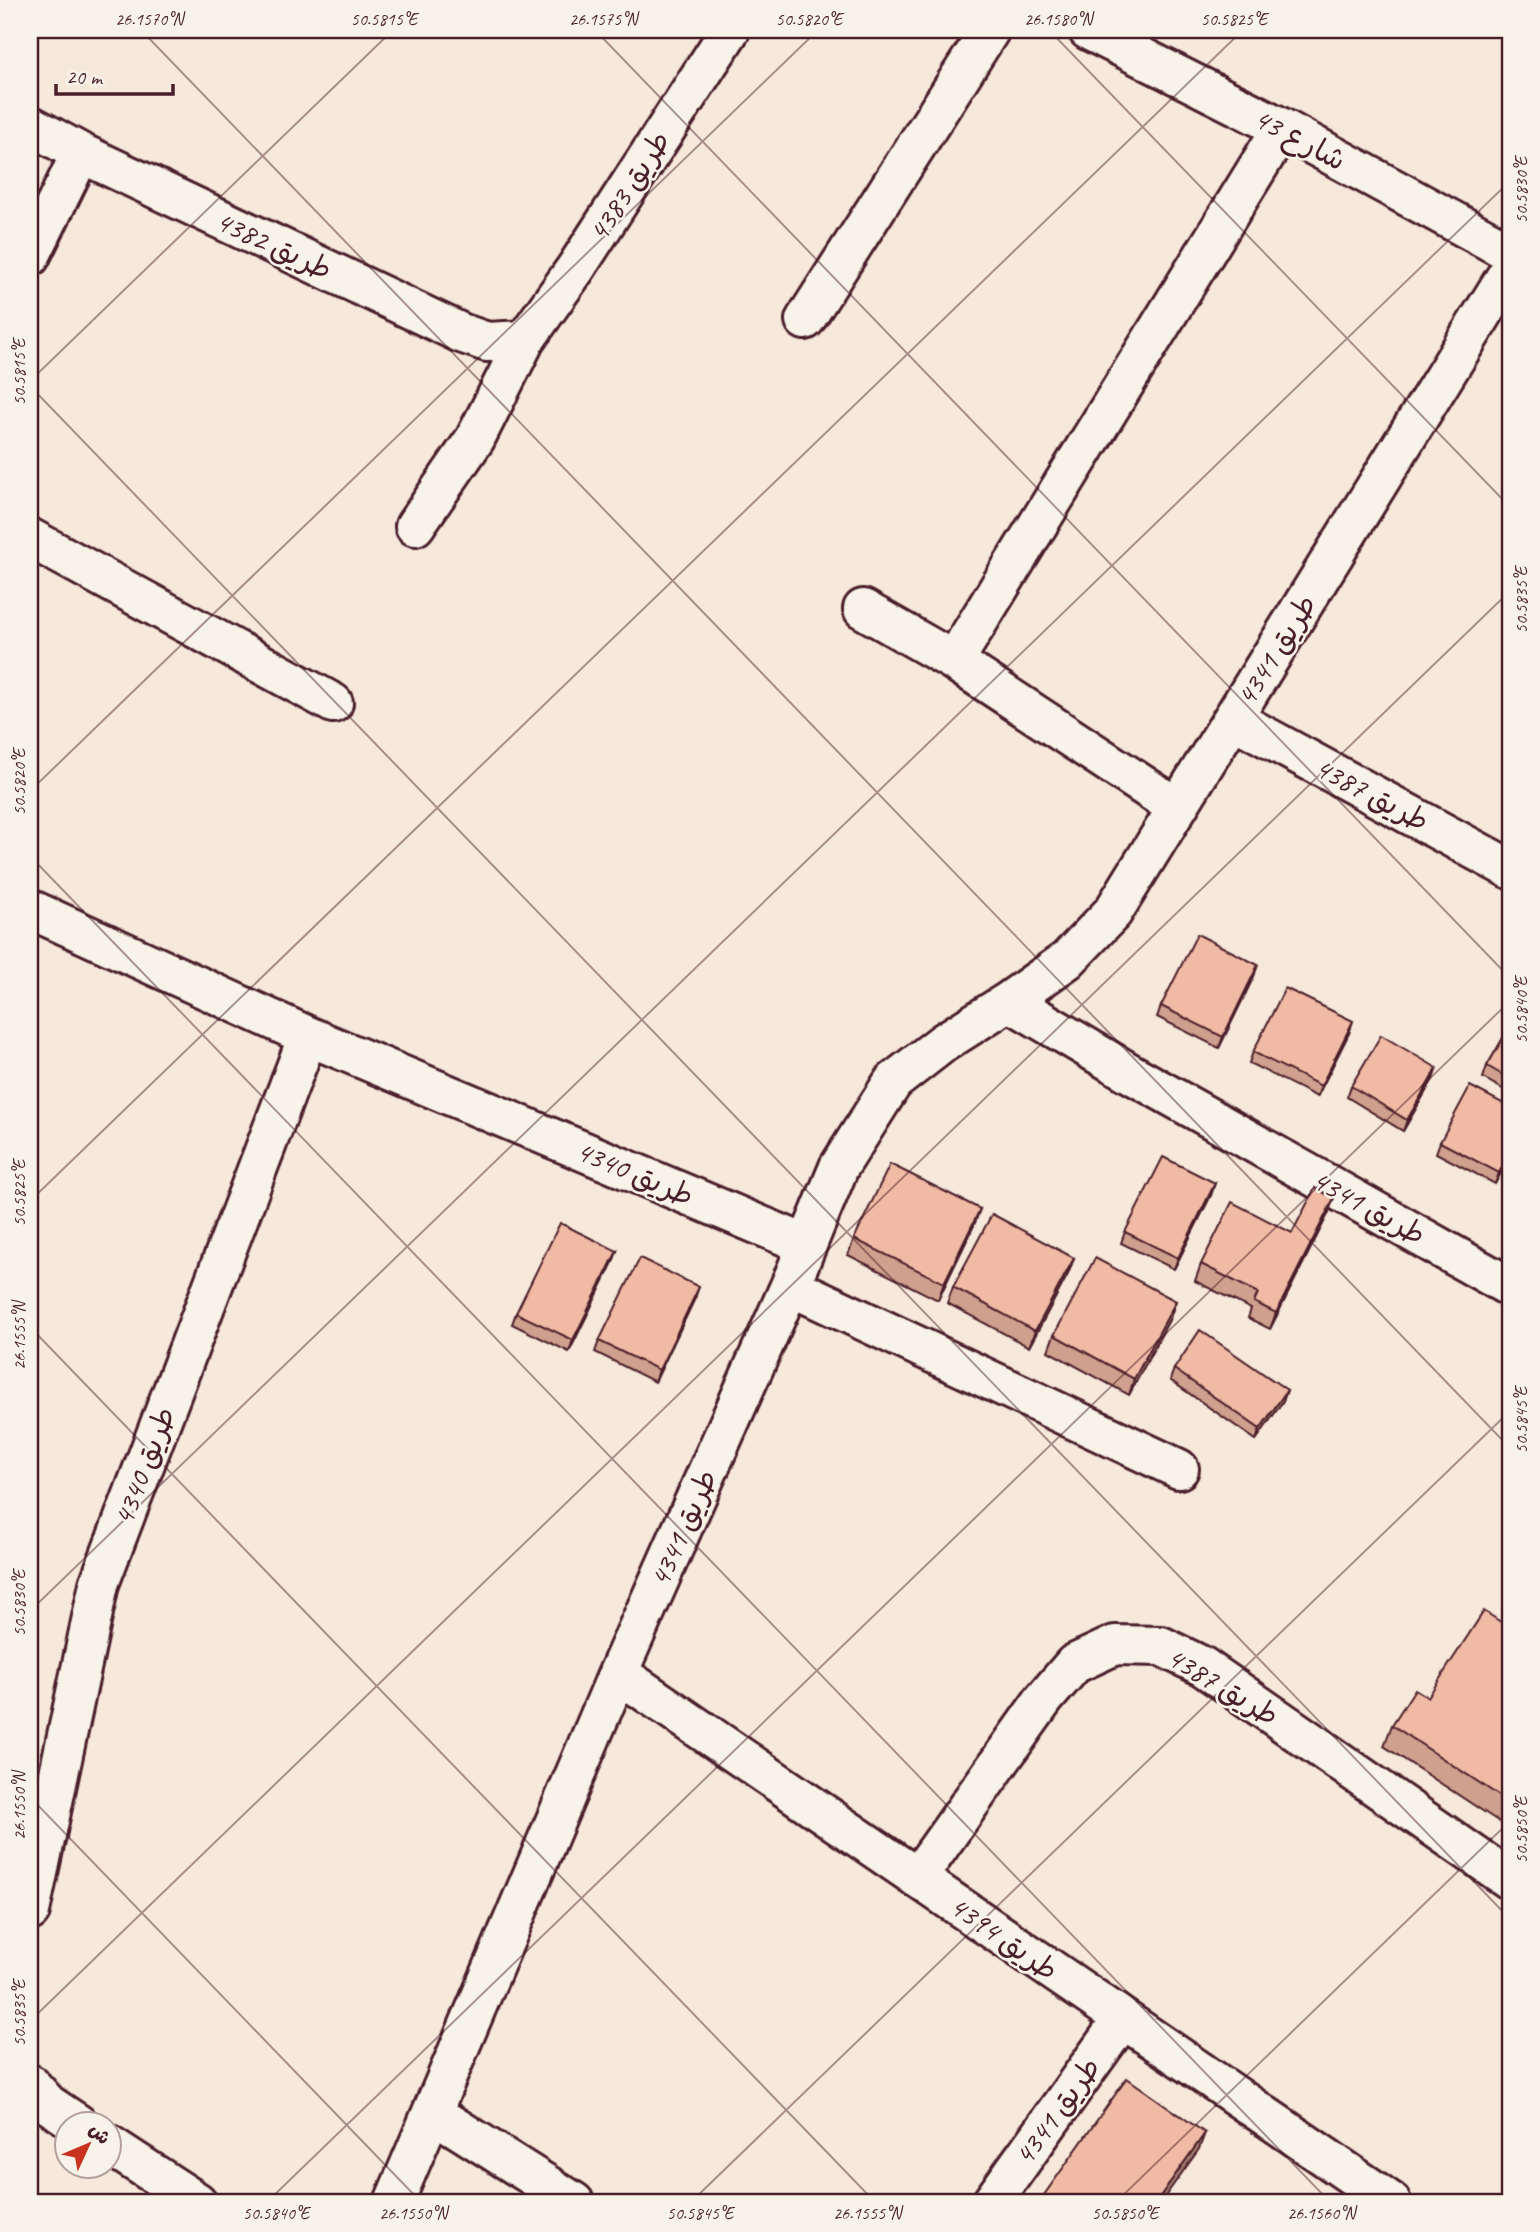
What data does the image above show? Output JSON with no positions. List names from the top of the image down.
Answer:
{
  "streets": {
    "street": [
      "شارع 43",
      "طريق 4383",
      "طريق 4382",
      "طريق 4341",
      "طريق 4387",
      "طريق 4340",
      "طريق 4394"
    ]
  },
  "crossings": [
    ["طريق 4383", "طريق 4382"],
    ["طريق 4341", "طريق 4387"],
    ["طريق 4341", "طريق 4340"],
    ["طريق 4341", "طريق 4394"],
    ["طريق 4387", "طريق 4394"]
  ],
  "scale_bar": "20 m",
  "north": "top right",
  "coordinates": [
    "26.1570°N",
    "50.5815°E",
    "26.1575°N",
    "50.5820°E",
    "26.1580°N",
    "50.5825°E",
    "50.5830°E",
    "50.5835°E",
    "50.5840°E",
    "26.1555°N",
    "50.5845°E",
    "26.1550°N",
    "50.5850°E",
    "26.1560°N"
  ]
}
